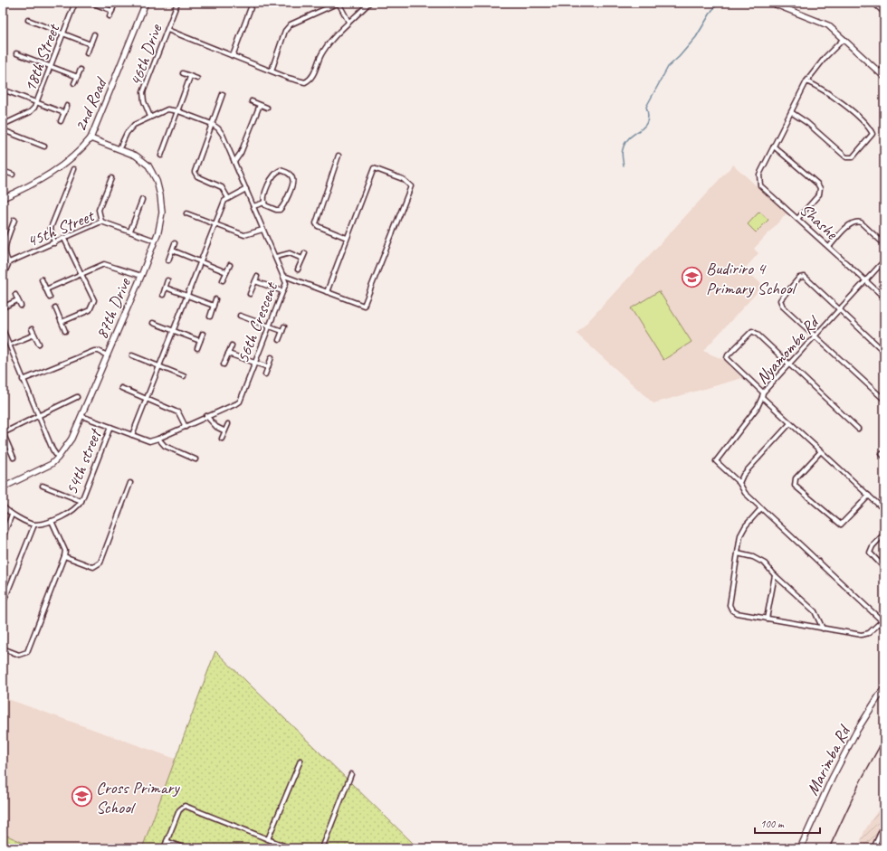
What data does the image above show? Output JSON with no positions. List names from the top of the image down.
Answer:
{
  "streets": {
    "street": [
      "46th Drive",
      "18th Street",
      "2nd Road",
      "Shashe",
      "45th Street",
      "87th Drive",
      "56th Crescent",
      "Nyamombe Rd",
      "54th street",
      "Marimba Rd"
    ]
  },
  "crossings": [
    ["46th Drive", "56th Crescent"],
    ["2nd Road", "87th Drive"],
    ["Shashe", "Nyamombe Rd"],
    ["45th Street", "87th Drive"],
    ["87th Drive", "56th Crescent"],
    ["56th Crescent", "54th street"]
  ],
  "places": {
    "school or university": ["Budiriro 4 Primary School", "Cross Primary School"]
  },
  "scale_bar": "100 m"
}
